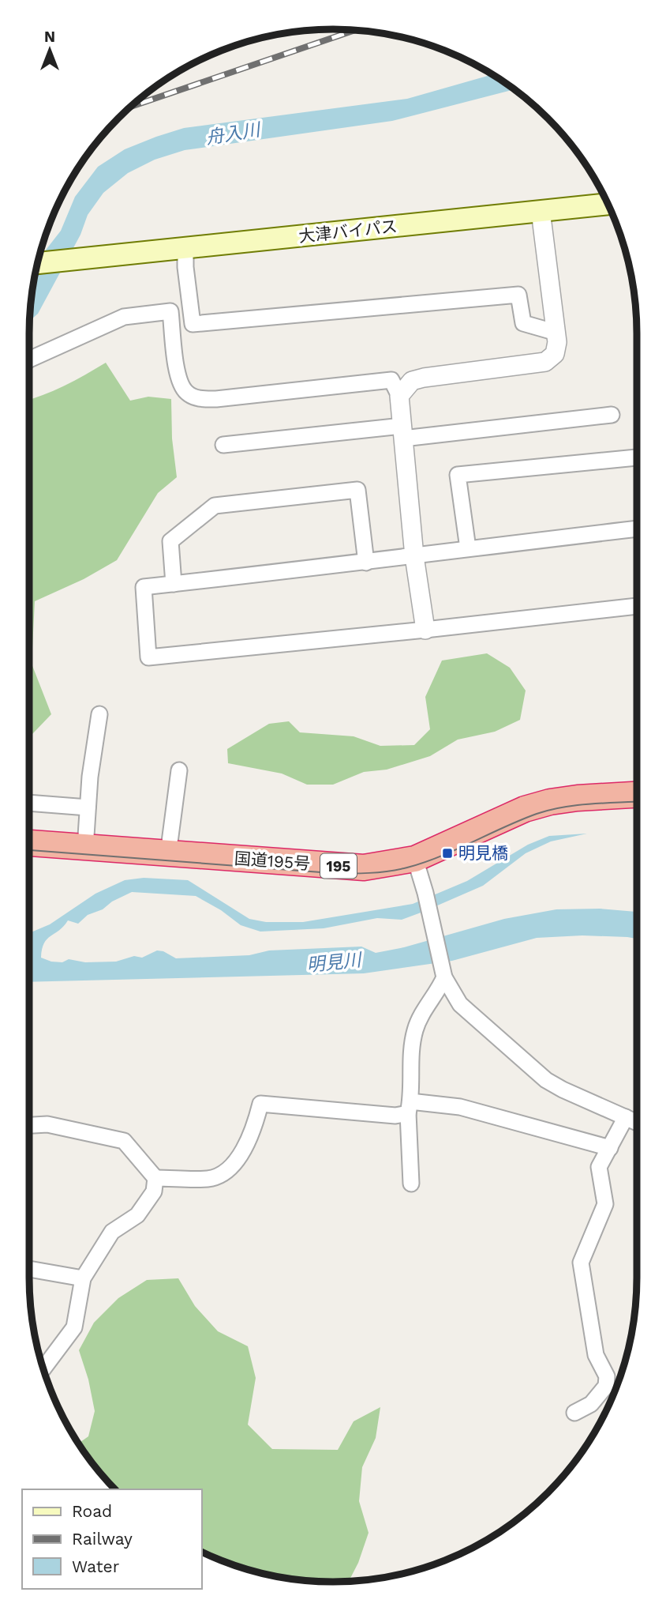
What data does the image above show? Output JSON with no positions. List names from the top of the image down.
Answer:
{
  "streets": {
    "highway": ["国道195号", "195"],
    "main road": ["大津バイパス"]
  },
  "water": ["舟入川", "明見川"],
  "places": {
    "transit": ["明見橋"]
  },
  "legend": ["Road", "Railway", "Water"],
  "north": "top"
}
